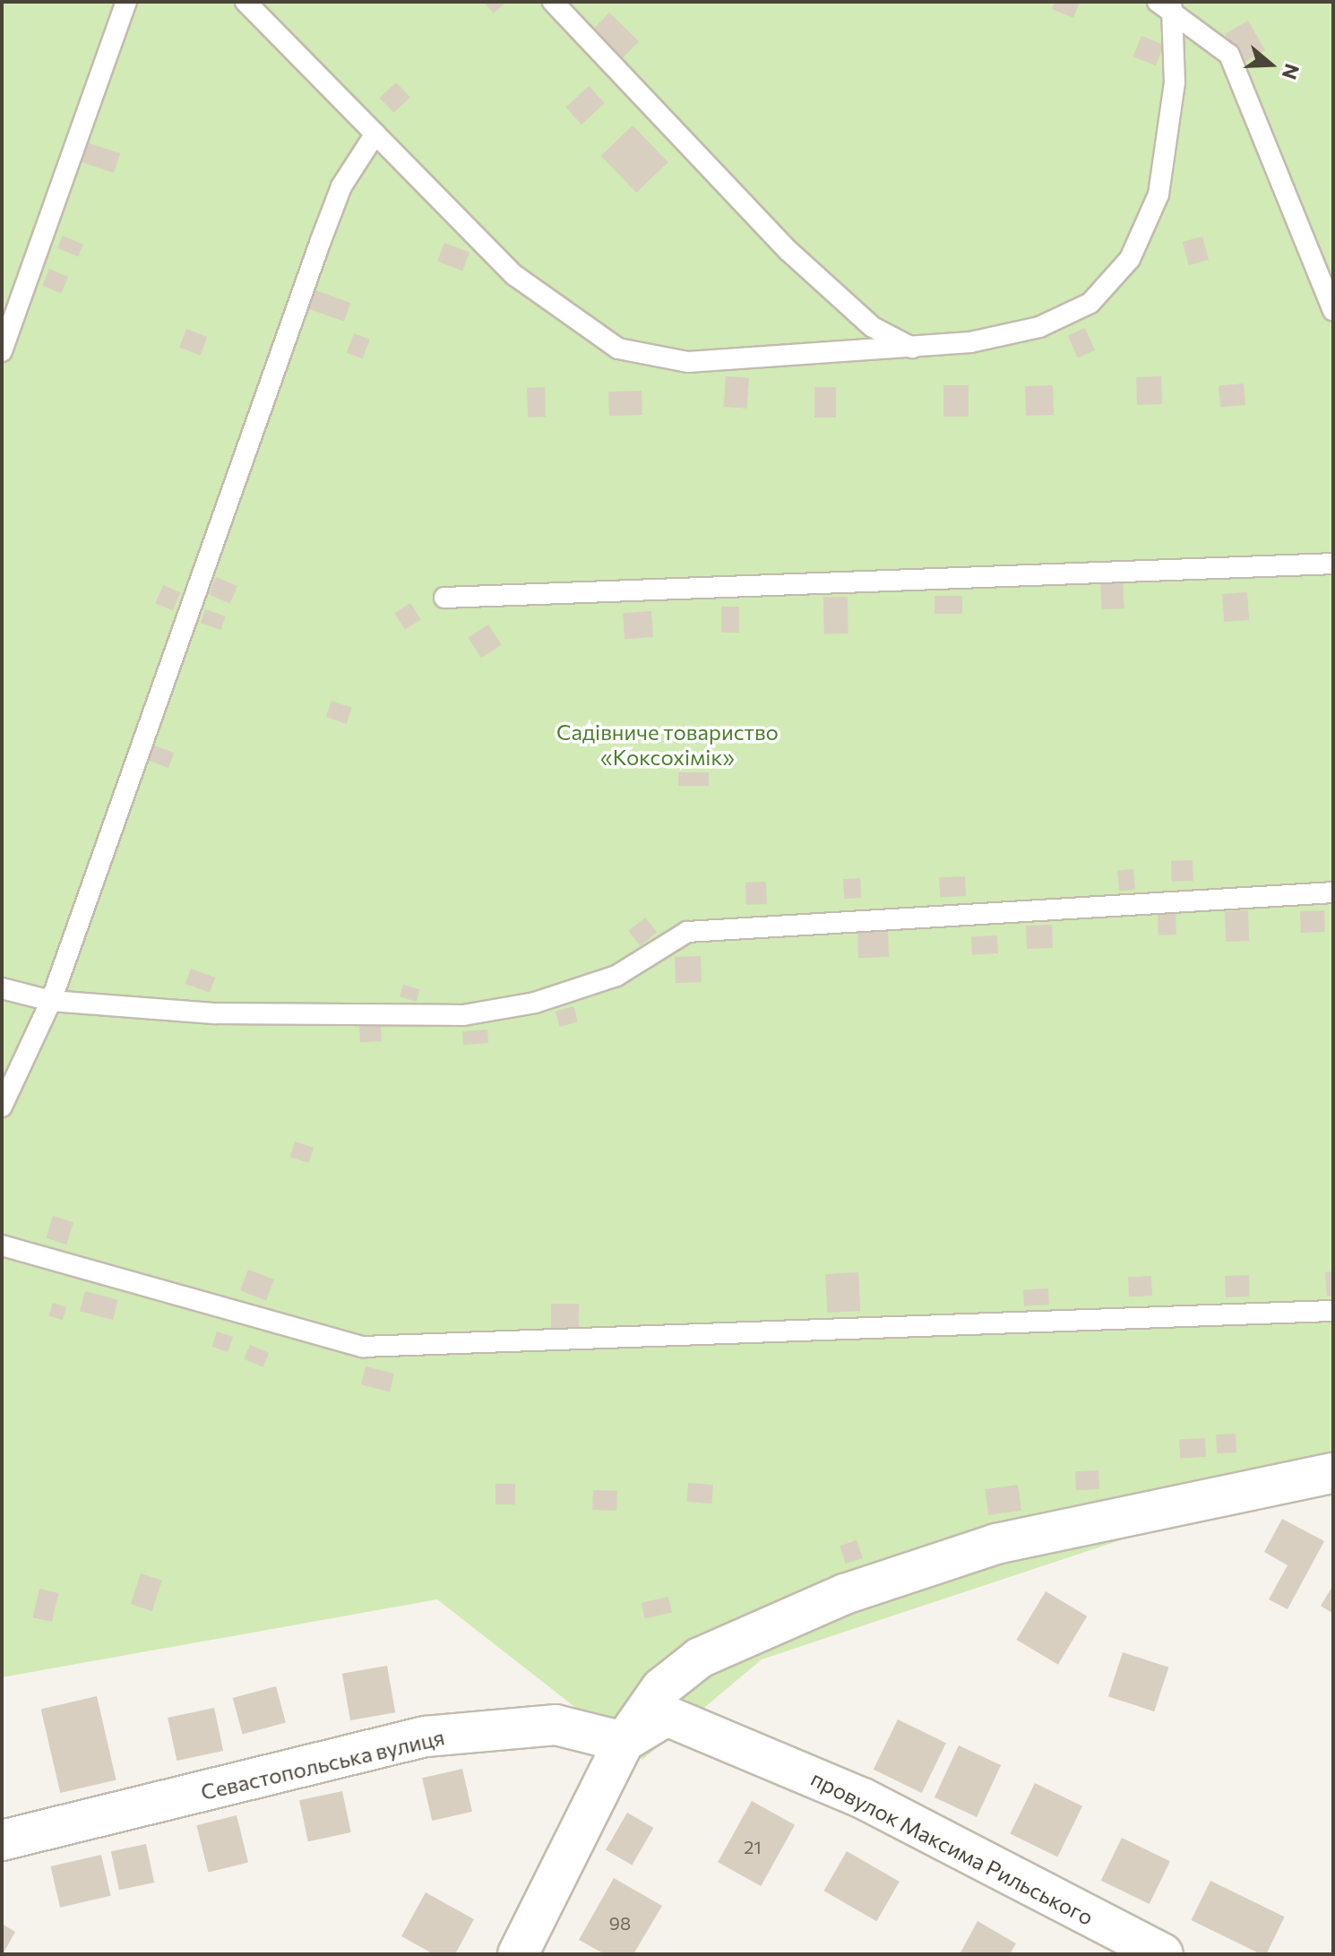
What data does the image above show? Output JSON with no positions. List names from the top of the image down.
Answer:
{
  "streets": {
    "street": ["Севастопольська вулиця", "провулок Максима Рильського"]
  },
  "crossings": [
    ["Севастопольська вулиця", "провулок Максима Рильського"]
  ],
  "parks": ["Садівниче товариство «Коксохімік»"],
  "house_numbers": ["21", "98"],
  "north": "right"
}
